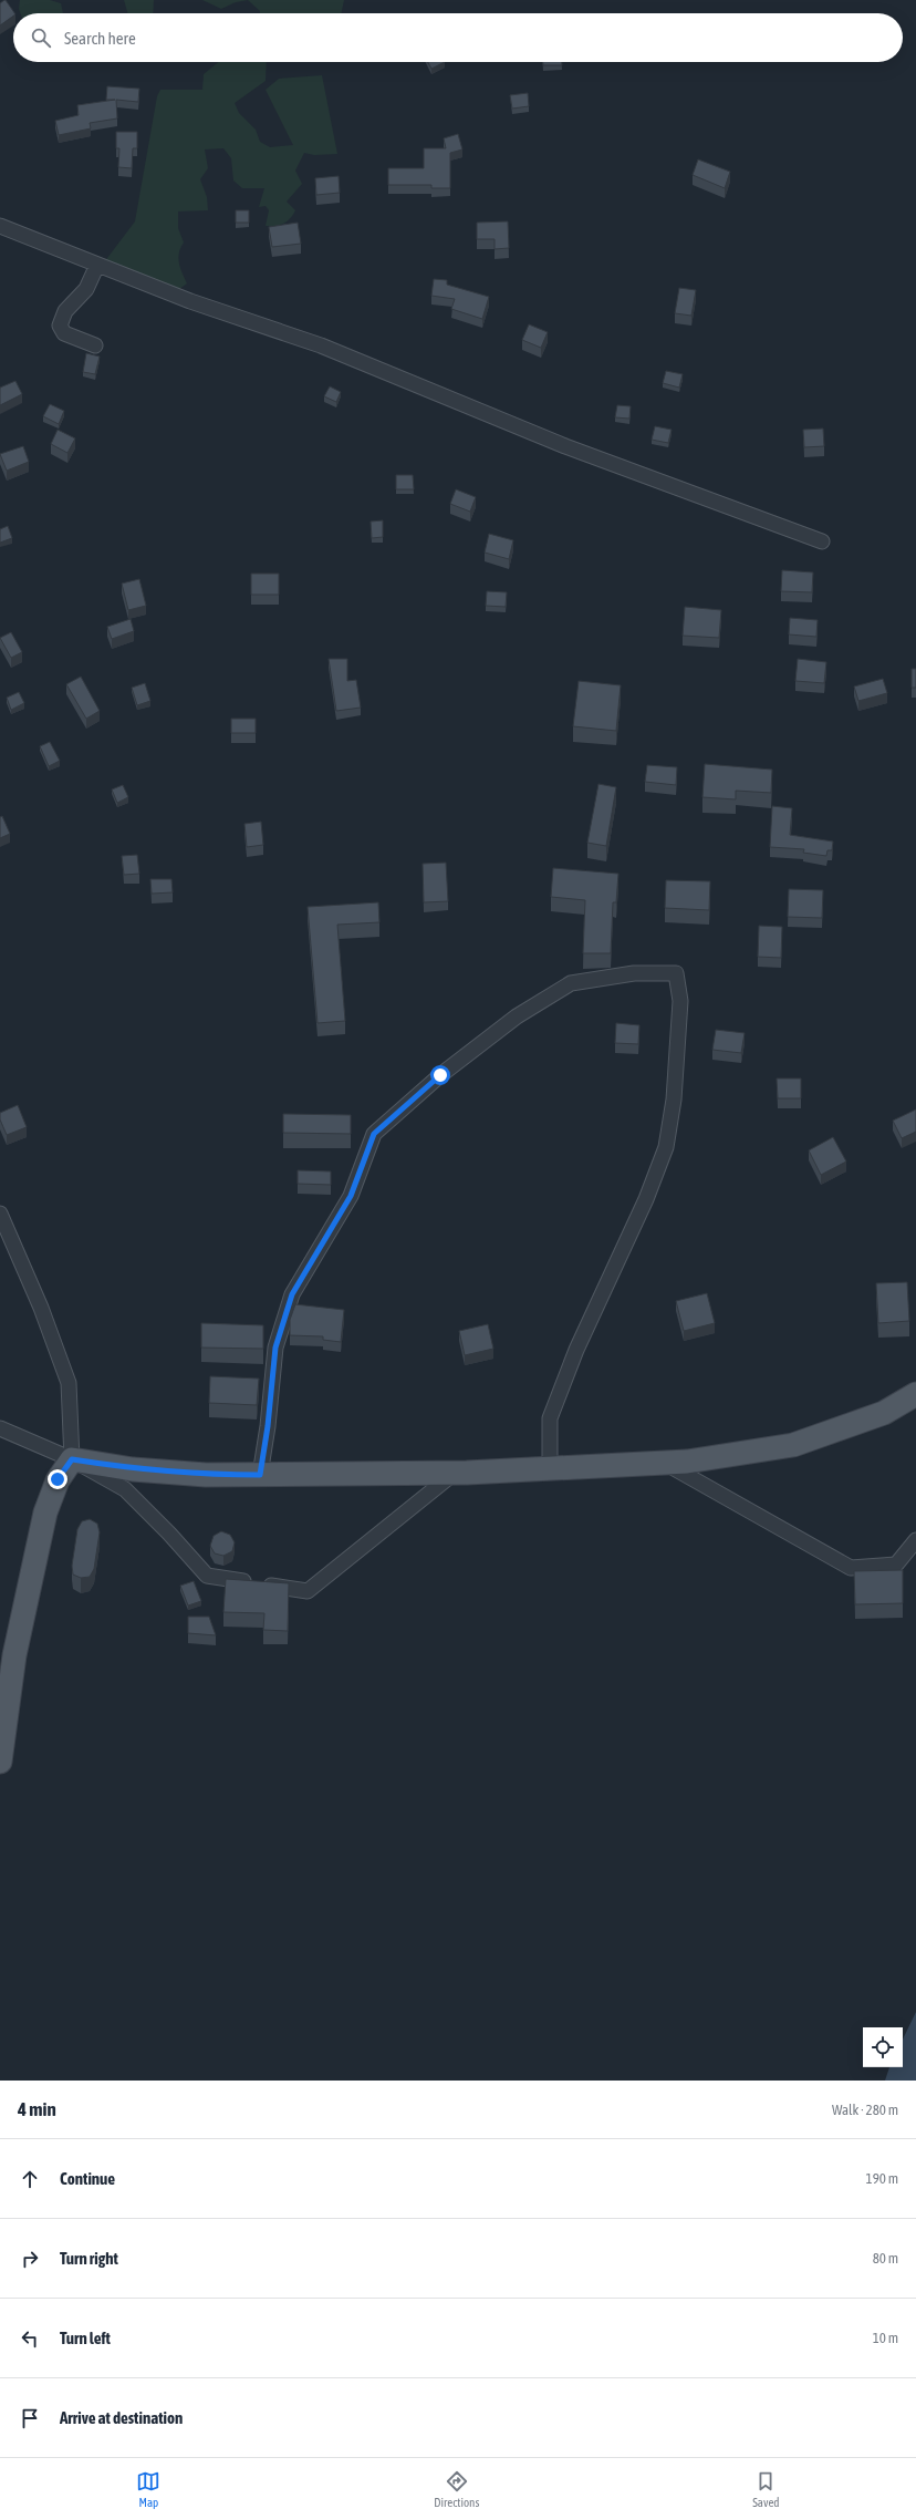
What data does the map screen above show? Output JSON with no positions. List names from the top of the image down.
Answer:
{
  "page": {
    "search": "Search here",
    "heading": ["4 min", "Walk · 280 m"],
    "list": [
      ["Continue", "190 m"],
      ["Turn right", "80 m"],
      ["Turn left", "10 m"],
      "Arrive at destination"
    ],
    "nav": ["Map", "Directions", "Saved"]
  }
}
